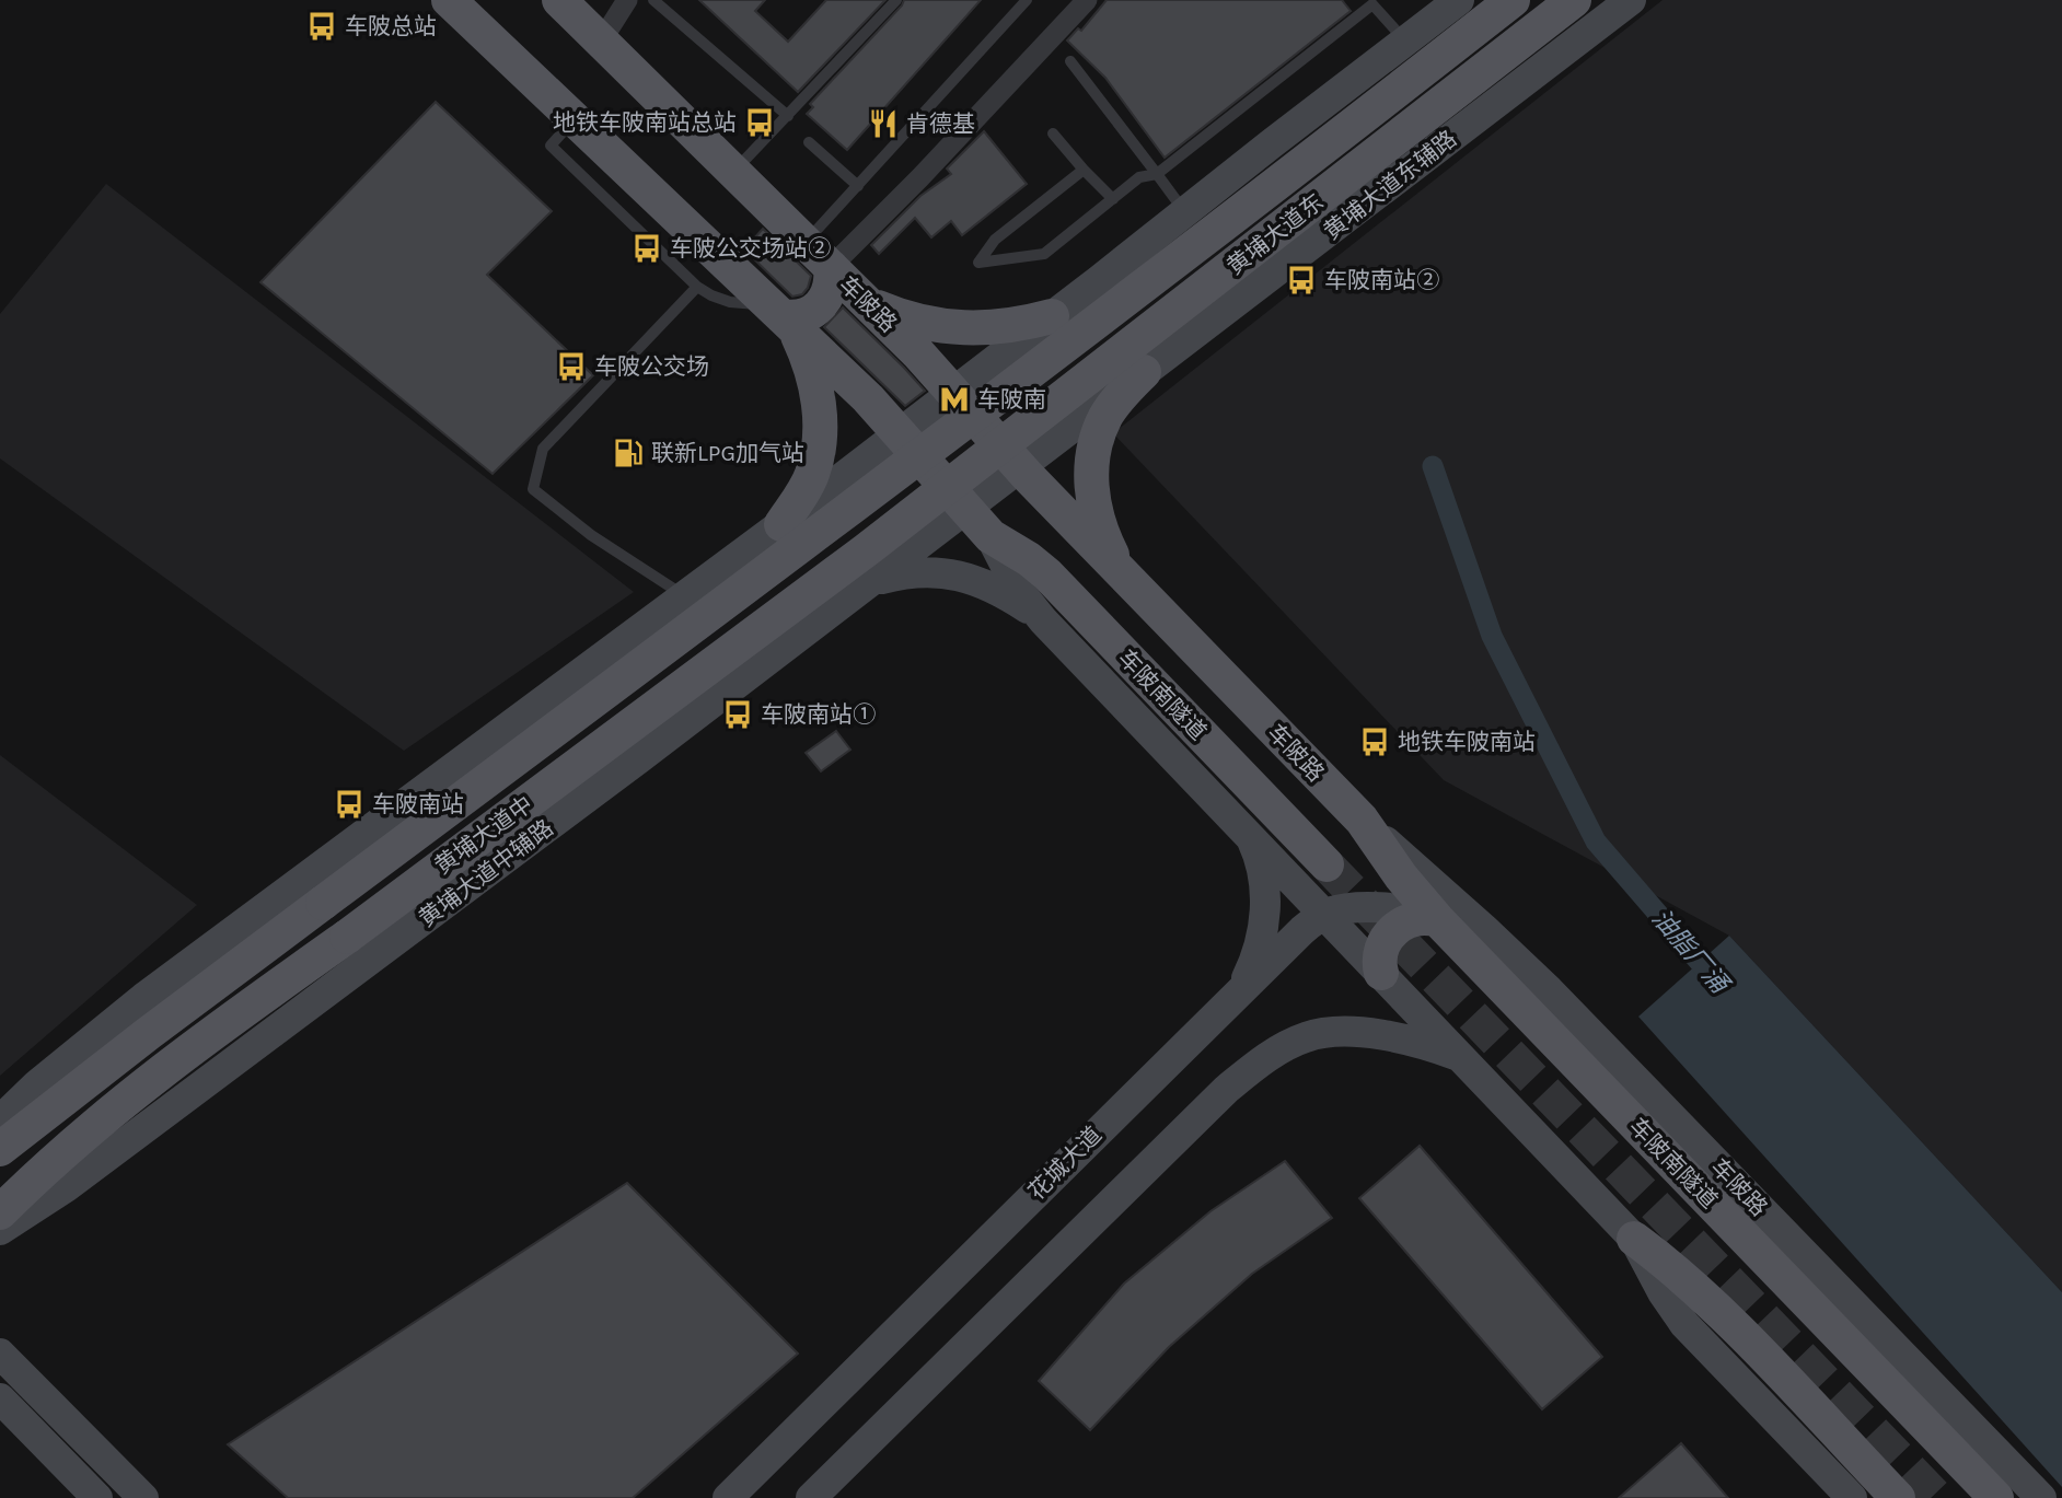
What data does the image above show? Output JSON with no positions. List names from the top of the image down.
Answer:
{
  "streets": {
    "main road": [
      "黄埔大道东辅路",
      "黄埔大道东",
      "车陂路",
      "车陂南隧道",
      "黄埔大道中",
      "黄埔大道中辅路",
      "花城大道"
    ]
  },
  "crossings": [
    ["黄埔大道东辅路", "车陂路"],
    ["黄埔大道东辅路", "黄埔大道中辅路"],
    ["黄埔大道东", "黄埔大道中"],
    ["车陂路", "车陂南隧道"]
  ],
  "water": ["油脂厂涌"],
  "places": {
    "bus stop": [
      "车陂总站",
      "地铁车陂南站总站",
      "车陂公交场站②",
      "车陂南站②",
      "车陂公交场",
      "车陂南站①",
      "地铁车陂南站",
      "车陂南站"
    ],
    "restaurant": ["肯德基"],
    "metro station": ["车陂南"],
    "fuel station": ["联新LPG加气站"]
  }
}
